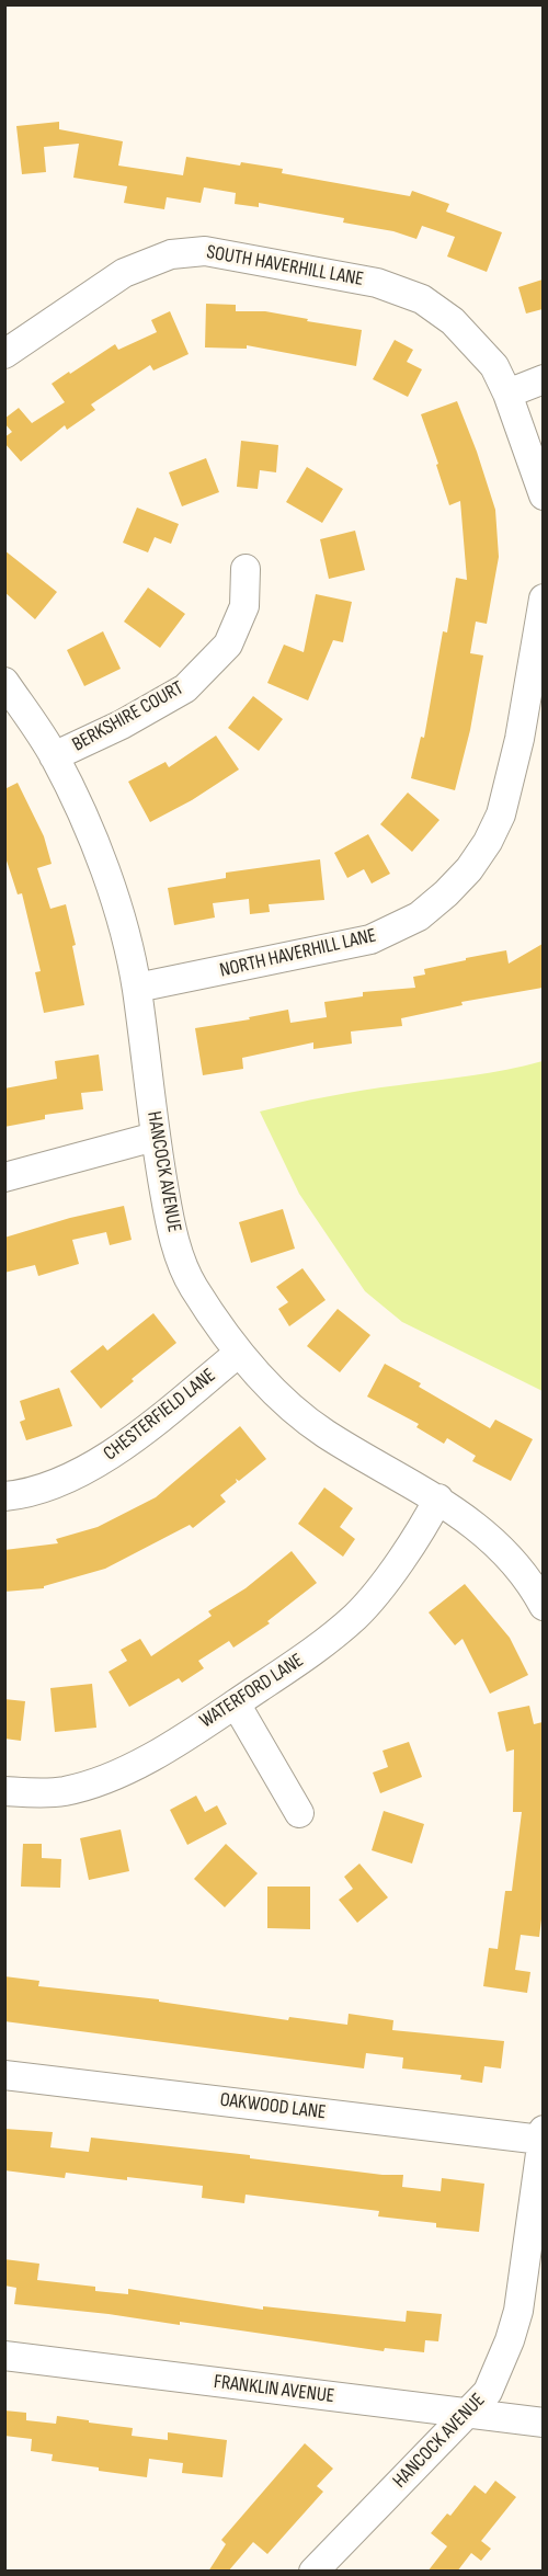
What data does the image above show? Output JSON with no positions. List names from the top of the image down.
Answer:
{
  "streets": {
    "street": [
      "SOUTH HAVERHILL LANE",
      "BERKSHIRE COURT",
      "NORTH HAVERHILL LANE",
      "HANCOCK AVENUE",
      "CHESTERFIELD LANE",
      "WATERFORD LANE",
      "OAKWOOD LANE",
      "FRANKLIN AVENUE"
    ]
  },
  "crossings": [
    ["BERKSHIRE COURT", "HANCOCK AVENUE"],
    ["NORTH HAVERHILL LANE", "HANCOCK AVENUE"],
    ["HANCOCK AVENUE", "CHESTERFIELD LANE"],
    ["HANCOCK AVENUE", "WATERFORD LANE"],
    ["HANCOCK AVENUE", "OAKWOOD LANE"],
    ["HANCOCK AVENUE", "FRANKLIN AVENUE"]
  ]
}
